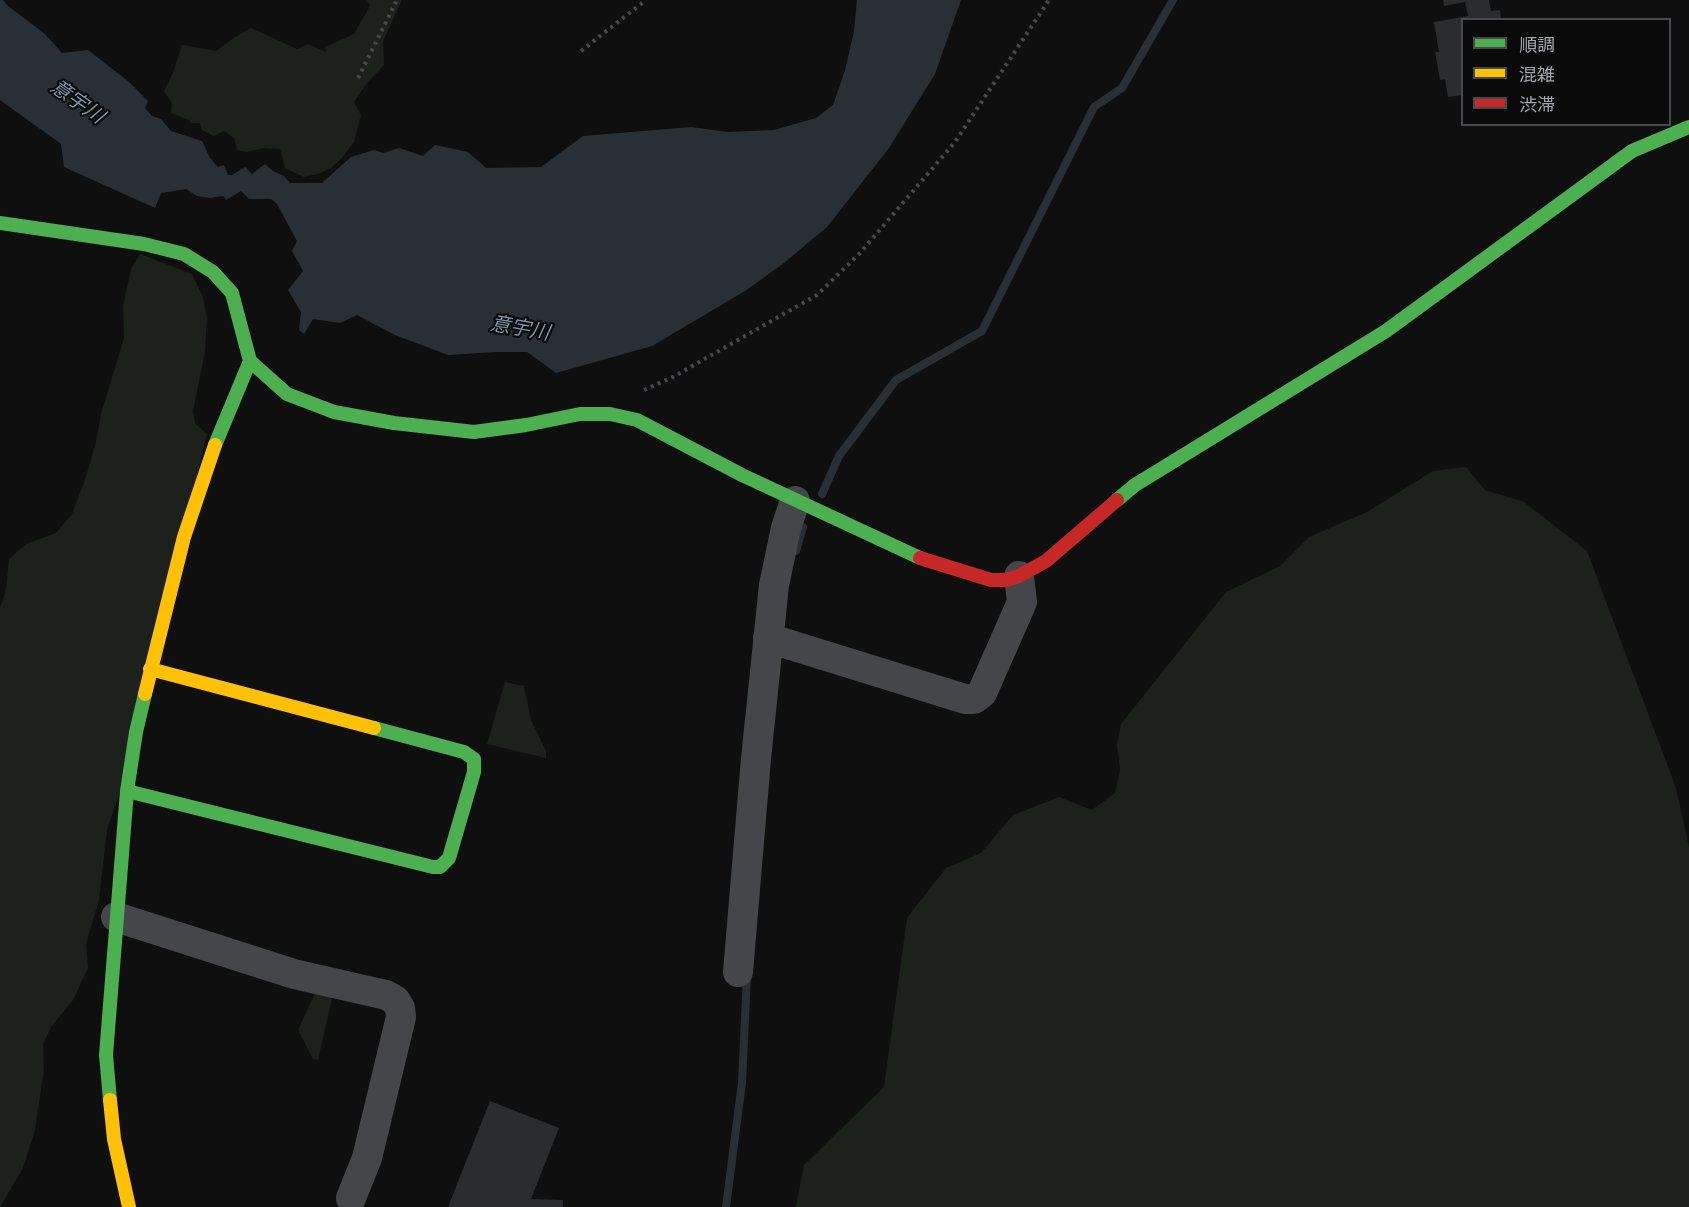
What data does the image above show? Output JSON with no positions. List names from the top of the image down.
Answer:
{
  "water": ["意宇川"],
  "legend": ["順調", "混雑", "渋滞"]
}
